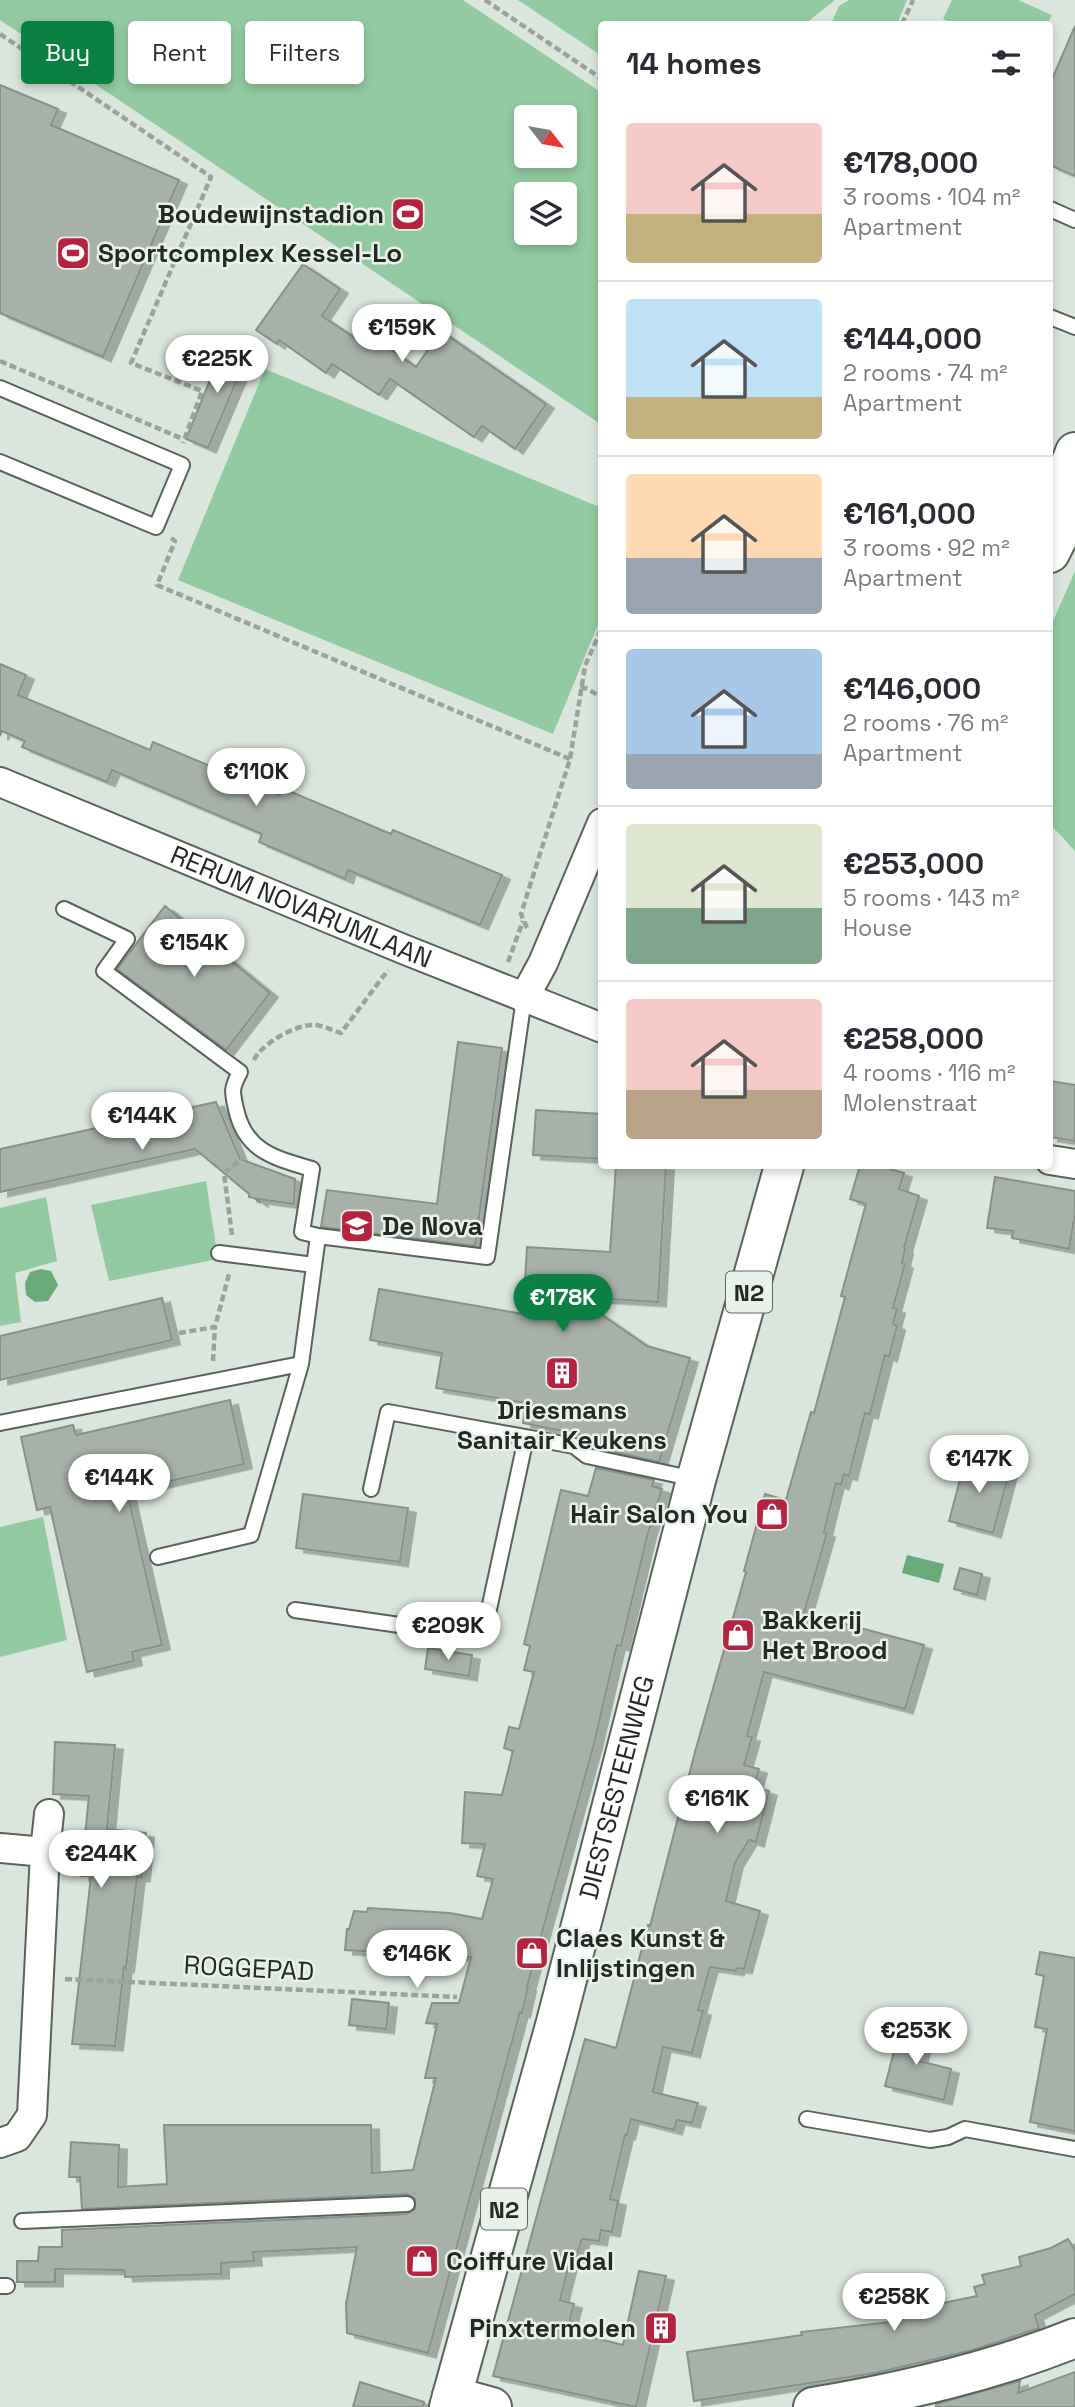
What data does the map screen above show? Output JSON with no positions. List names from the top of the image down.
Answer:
{
  "streets": {
    "main road": ["N2", "DIESTSESTEENWEG"],
    "street": ["RERUM NOVARUMLAAN"],
    "path": ["ROGGEPAD"]
  },
  "places": {
    "sports": ["Boudewijnstadion", "Sportcomplex Kessel-Lo"],
    "school or university": ["De Nova"],
    "building": ["Driesmans Sanitair Keukens", "Pinxtermolen"],
    "shop": [
      "Hair Salon You",
      "Bakkerij Het Brood",
      "Claes Kunst & Inlijstingen",
      "Coiffure Vidal"
    ]
  },
  "north": "bottom right",
  "page": {
    "chip": ["Buy", "Rent", "Filters"],
    "heading": "14 homes",
    "list": [
      {
        "name": "€178,000",
        "note": "3 rooms · 104 m² · Apartment"
      },
      {
        "name": "€144,000",
        "note": "2 rooms · 74 m² · Apartment"
      },
      {
        "name": "€161,000",
        "note": "3 rooms · 92 m² · Apartment"
      },
      {
        "name": "€146,000",
        "note": "2 rooms · 76 m² · Apartment"
      },
      {
        "name": "€253,000",
        "note": "5 rooms · 143 m² · House"
      },
      {
        "name": "€258,000",
        "note": "4 rooms · 116 m² · Molenstraat"
      }
    ],
    "price": [
      "€159K",
      "€225K",
      "€110K",
      "€154K",
      "€144K",
      "€178K",
      "€147K",
      "€144K",
      "€209K",
      "€161K",
      "€244K",
      "€146K",
      "€253K",
      "€258K"
    ]
  }
}
